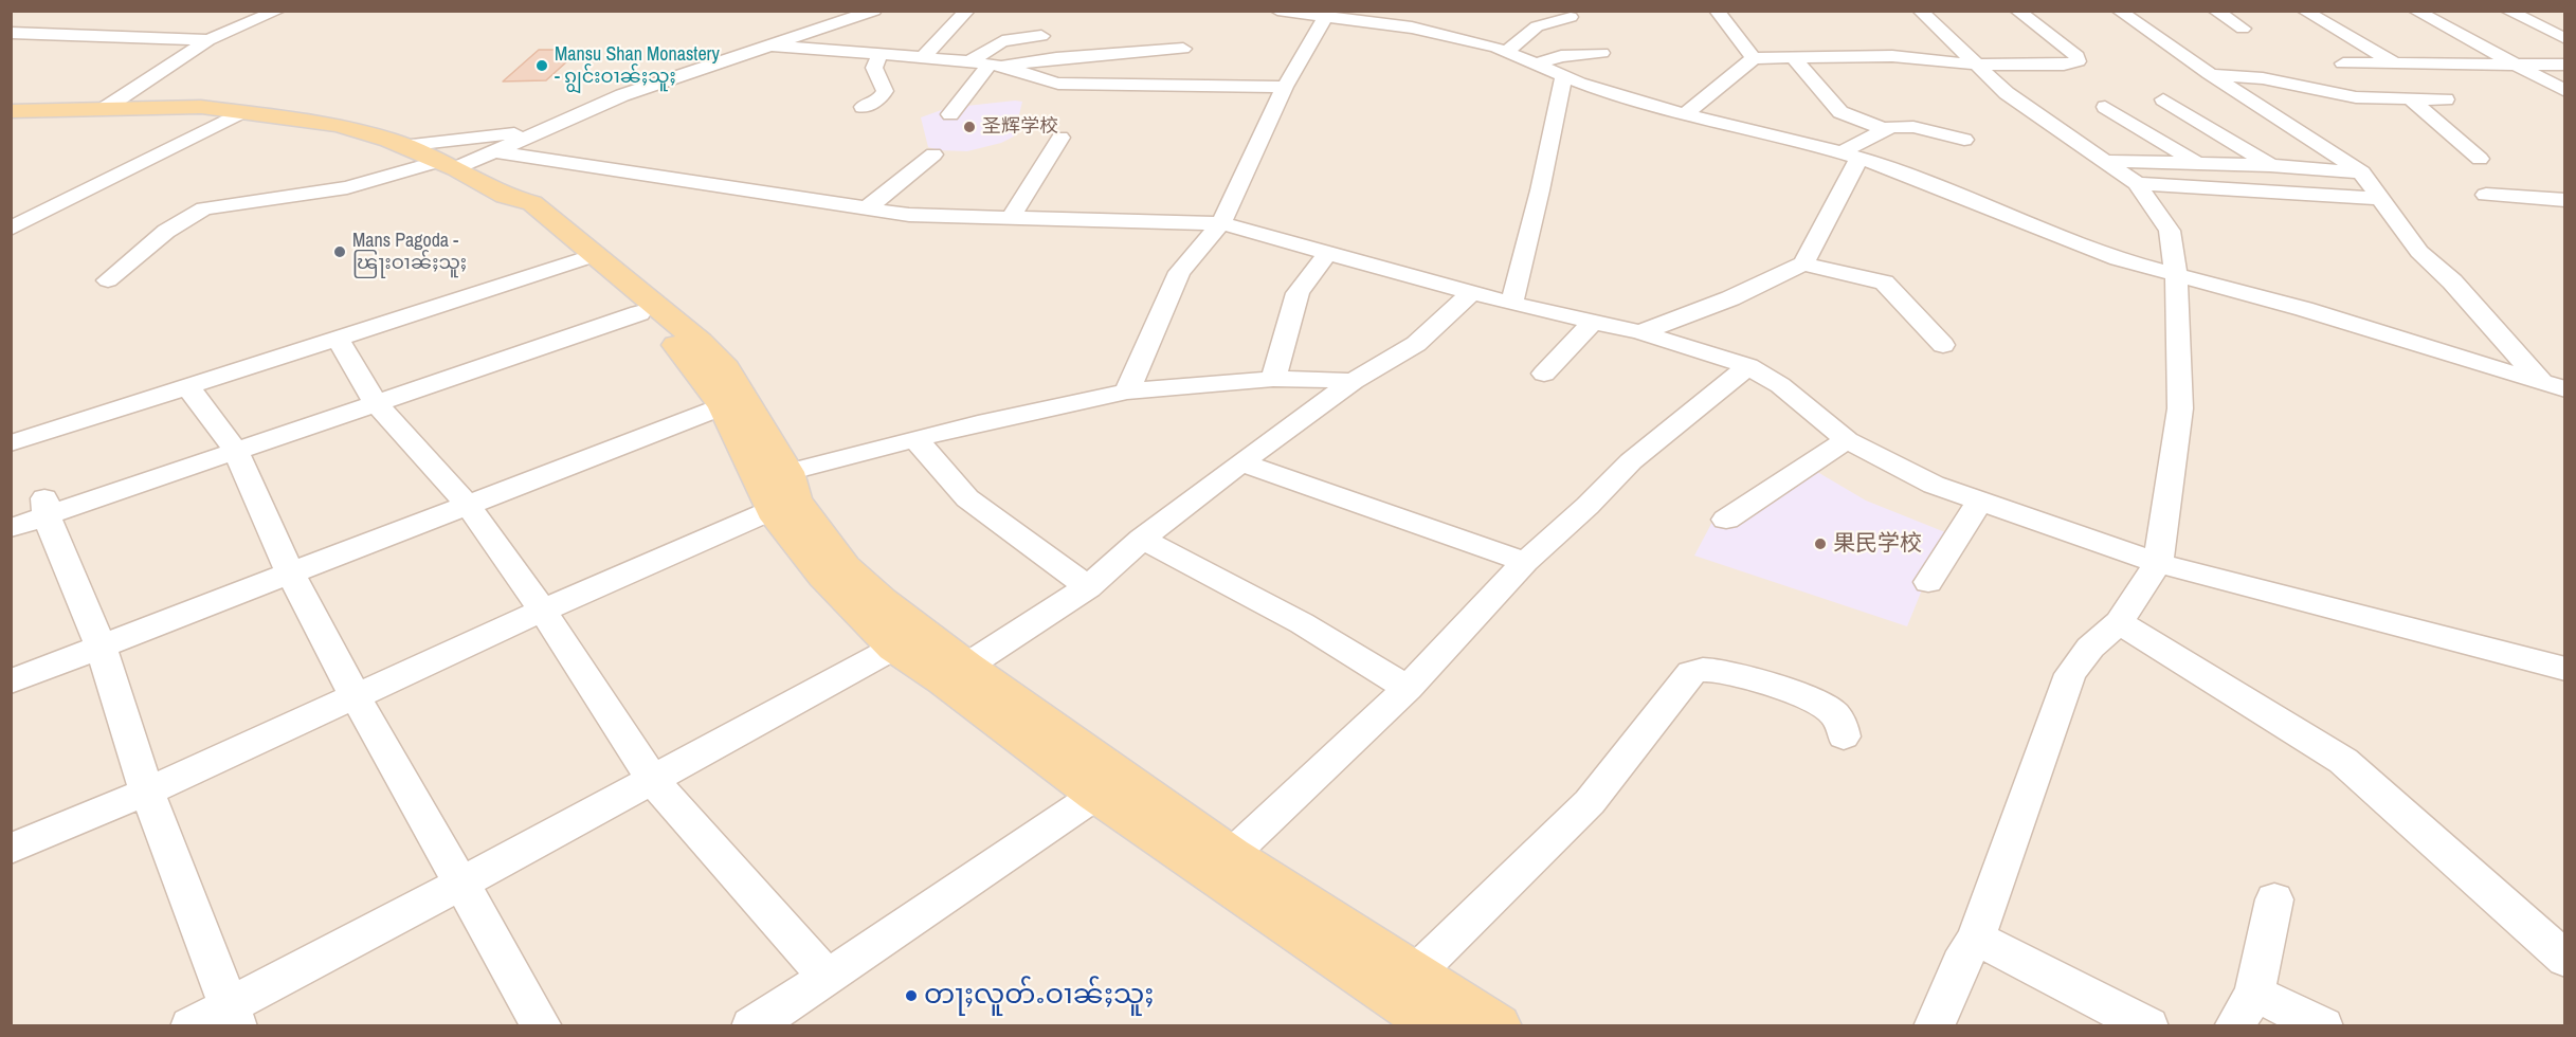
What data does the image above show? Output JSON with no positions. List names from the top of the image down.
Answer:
{
  "places": [
    "Mansu Shan Monastery - ၵျွင်းဝၢၼ်ႈသူႈ",
    "圣辉学校",
    "Mans Pagoda - ၽြႃးဝၢၼ်ႈသူႈ",
    "果民学校",
    "တႃႈလူတ်ႉဝၢၼ်ႈသူႈ"
  ]
}
